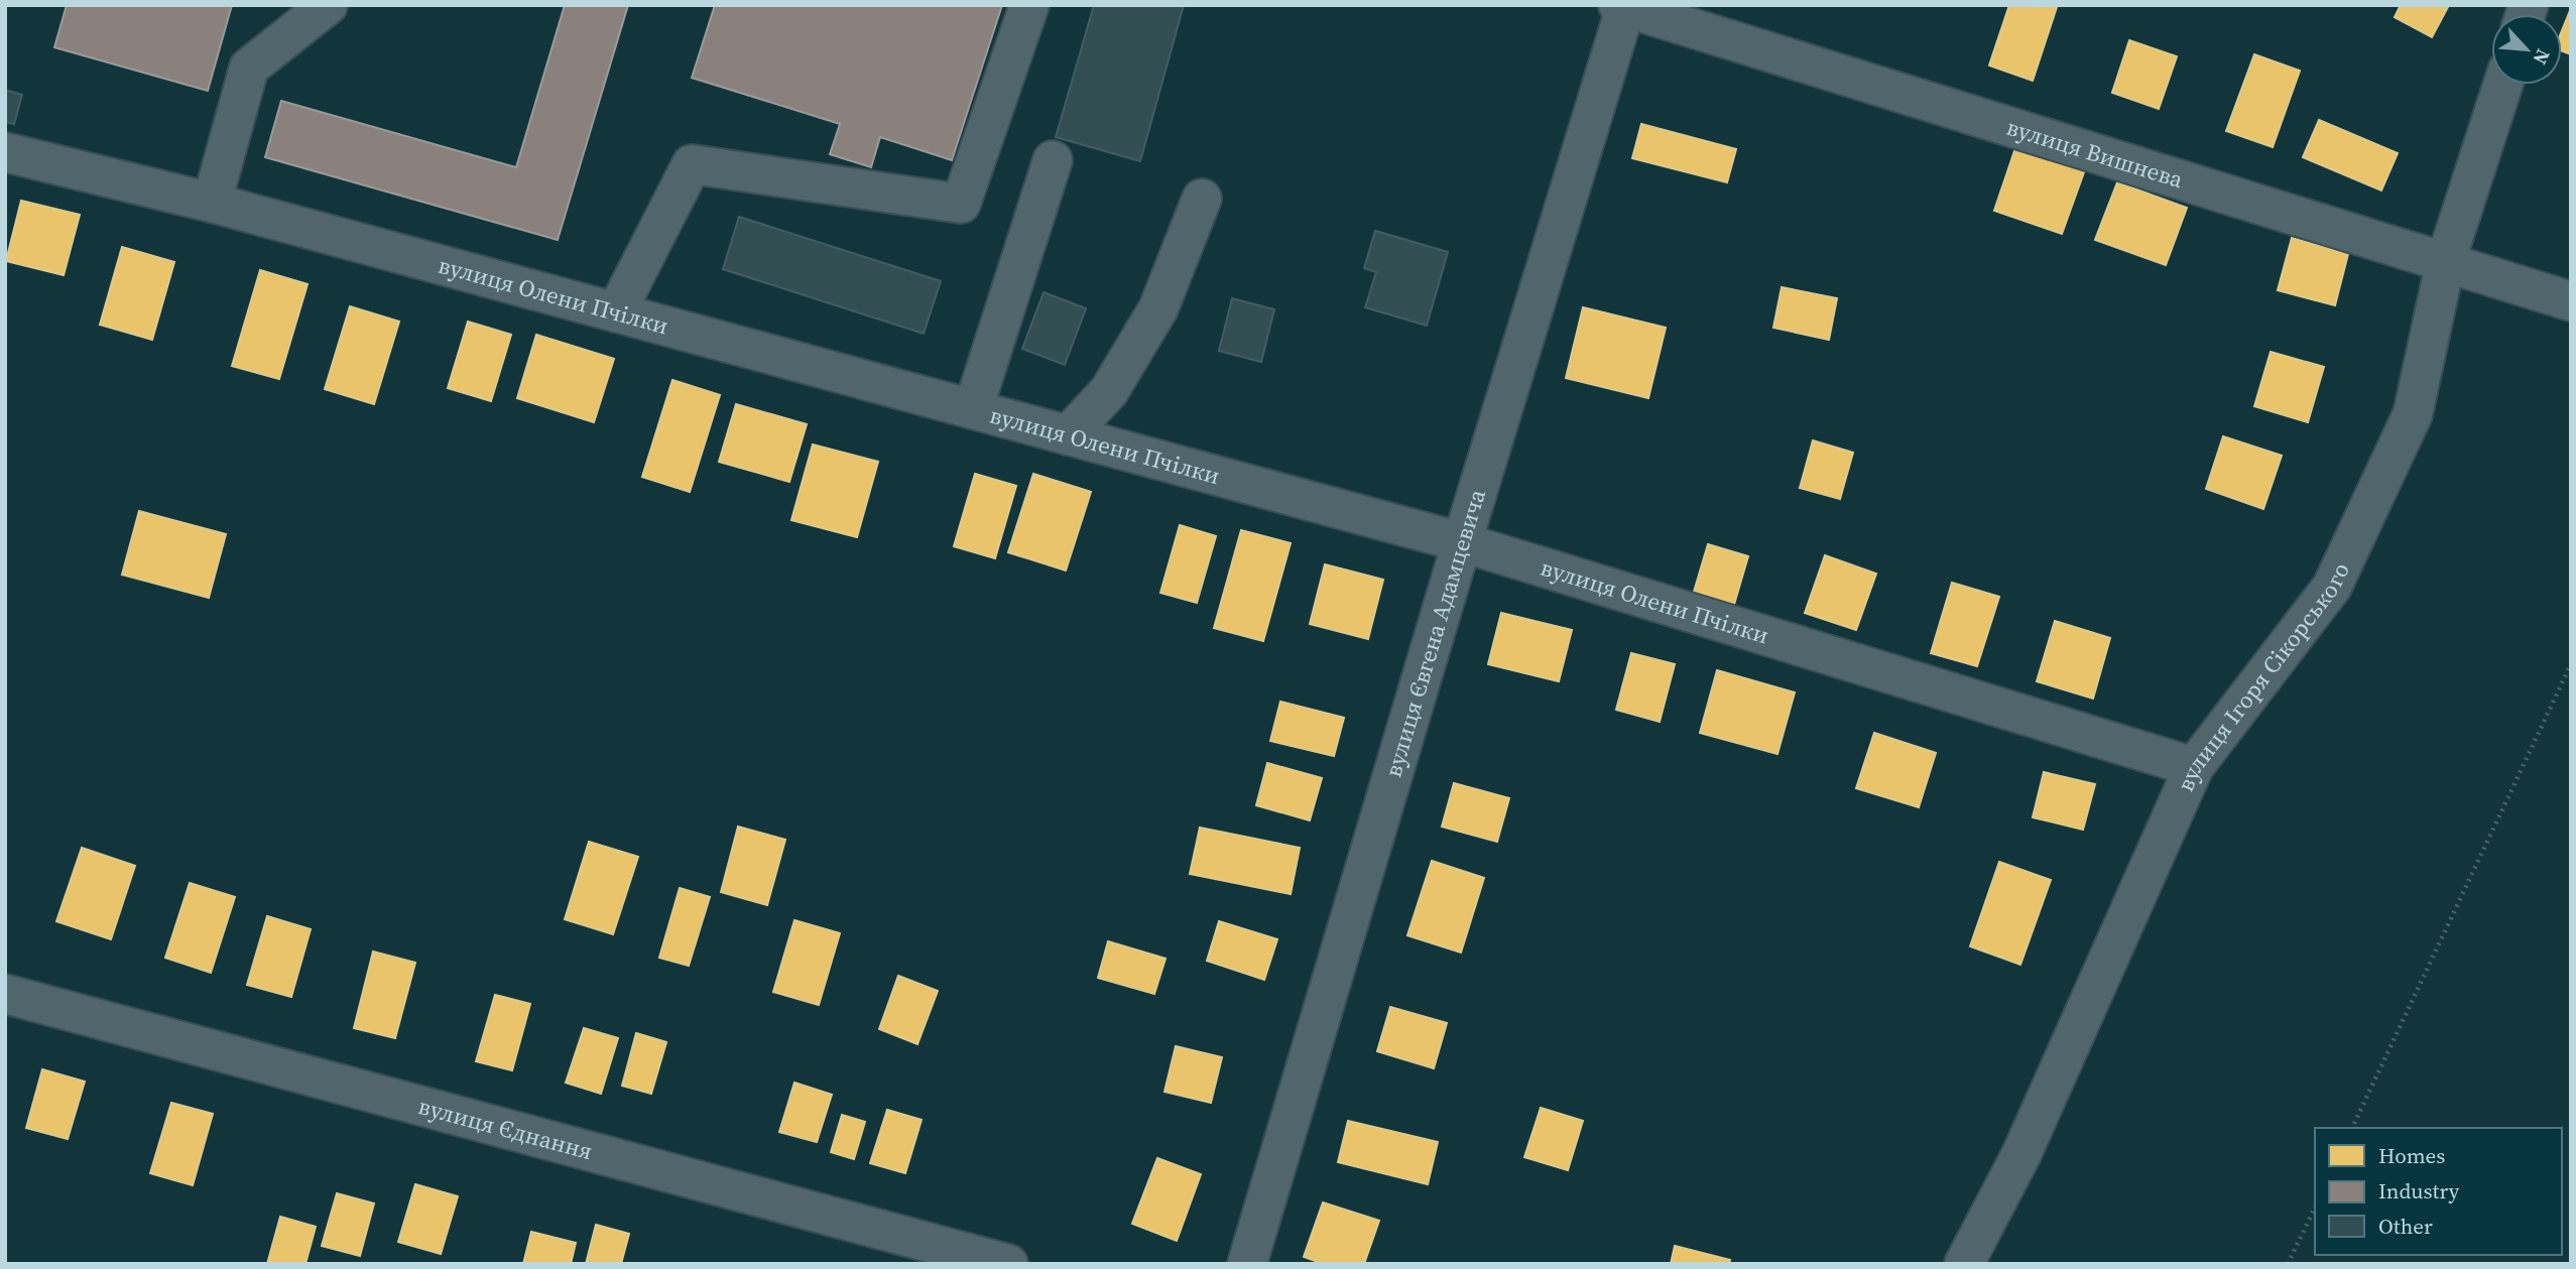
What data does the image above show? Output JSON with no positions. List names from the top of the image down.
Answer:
{
  "streets": {
    "street": [
      "вулиця Вишнева",
      "вулиця Олени Пчілки",
      "вулиця Євгена Адамцевича",
      "вулиця Ігоря Сікорського",
      "вулиця Єднання"
    ]
  },
  "crossings": [
    ["вулиця Вишнева", "вулиця Євгена Адамцевича"],
    ["вулиця Вишнева", "вулиця Ігоря Сікорського"],
    ["вулиця Олени Пчілки", "вулиця Євгена Адамцевича"],
    ["вулиця Олени Пчілки", "вулиця Ігоря Сікорського"]
  ],
  "legend": ["Homes", "Industry", "Other"],
  "north": "bottom right"
}
